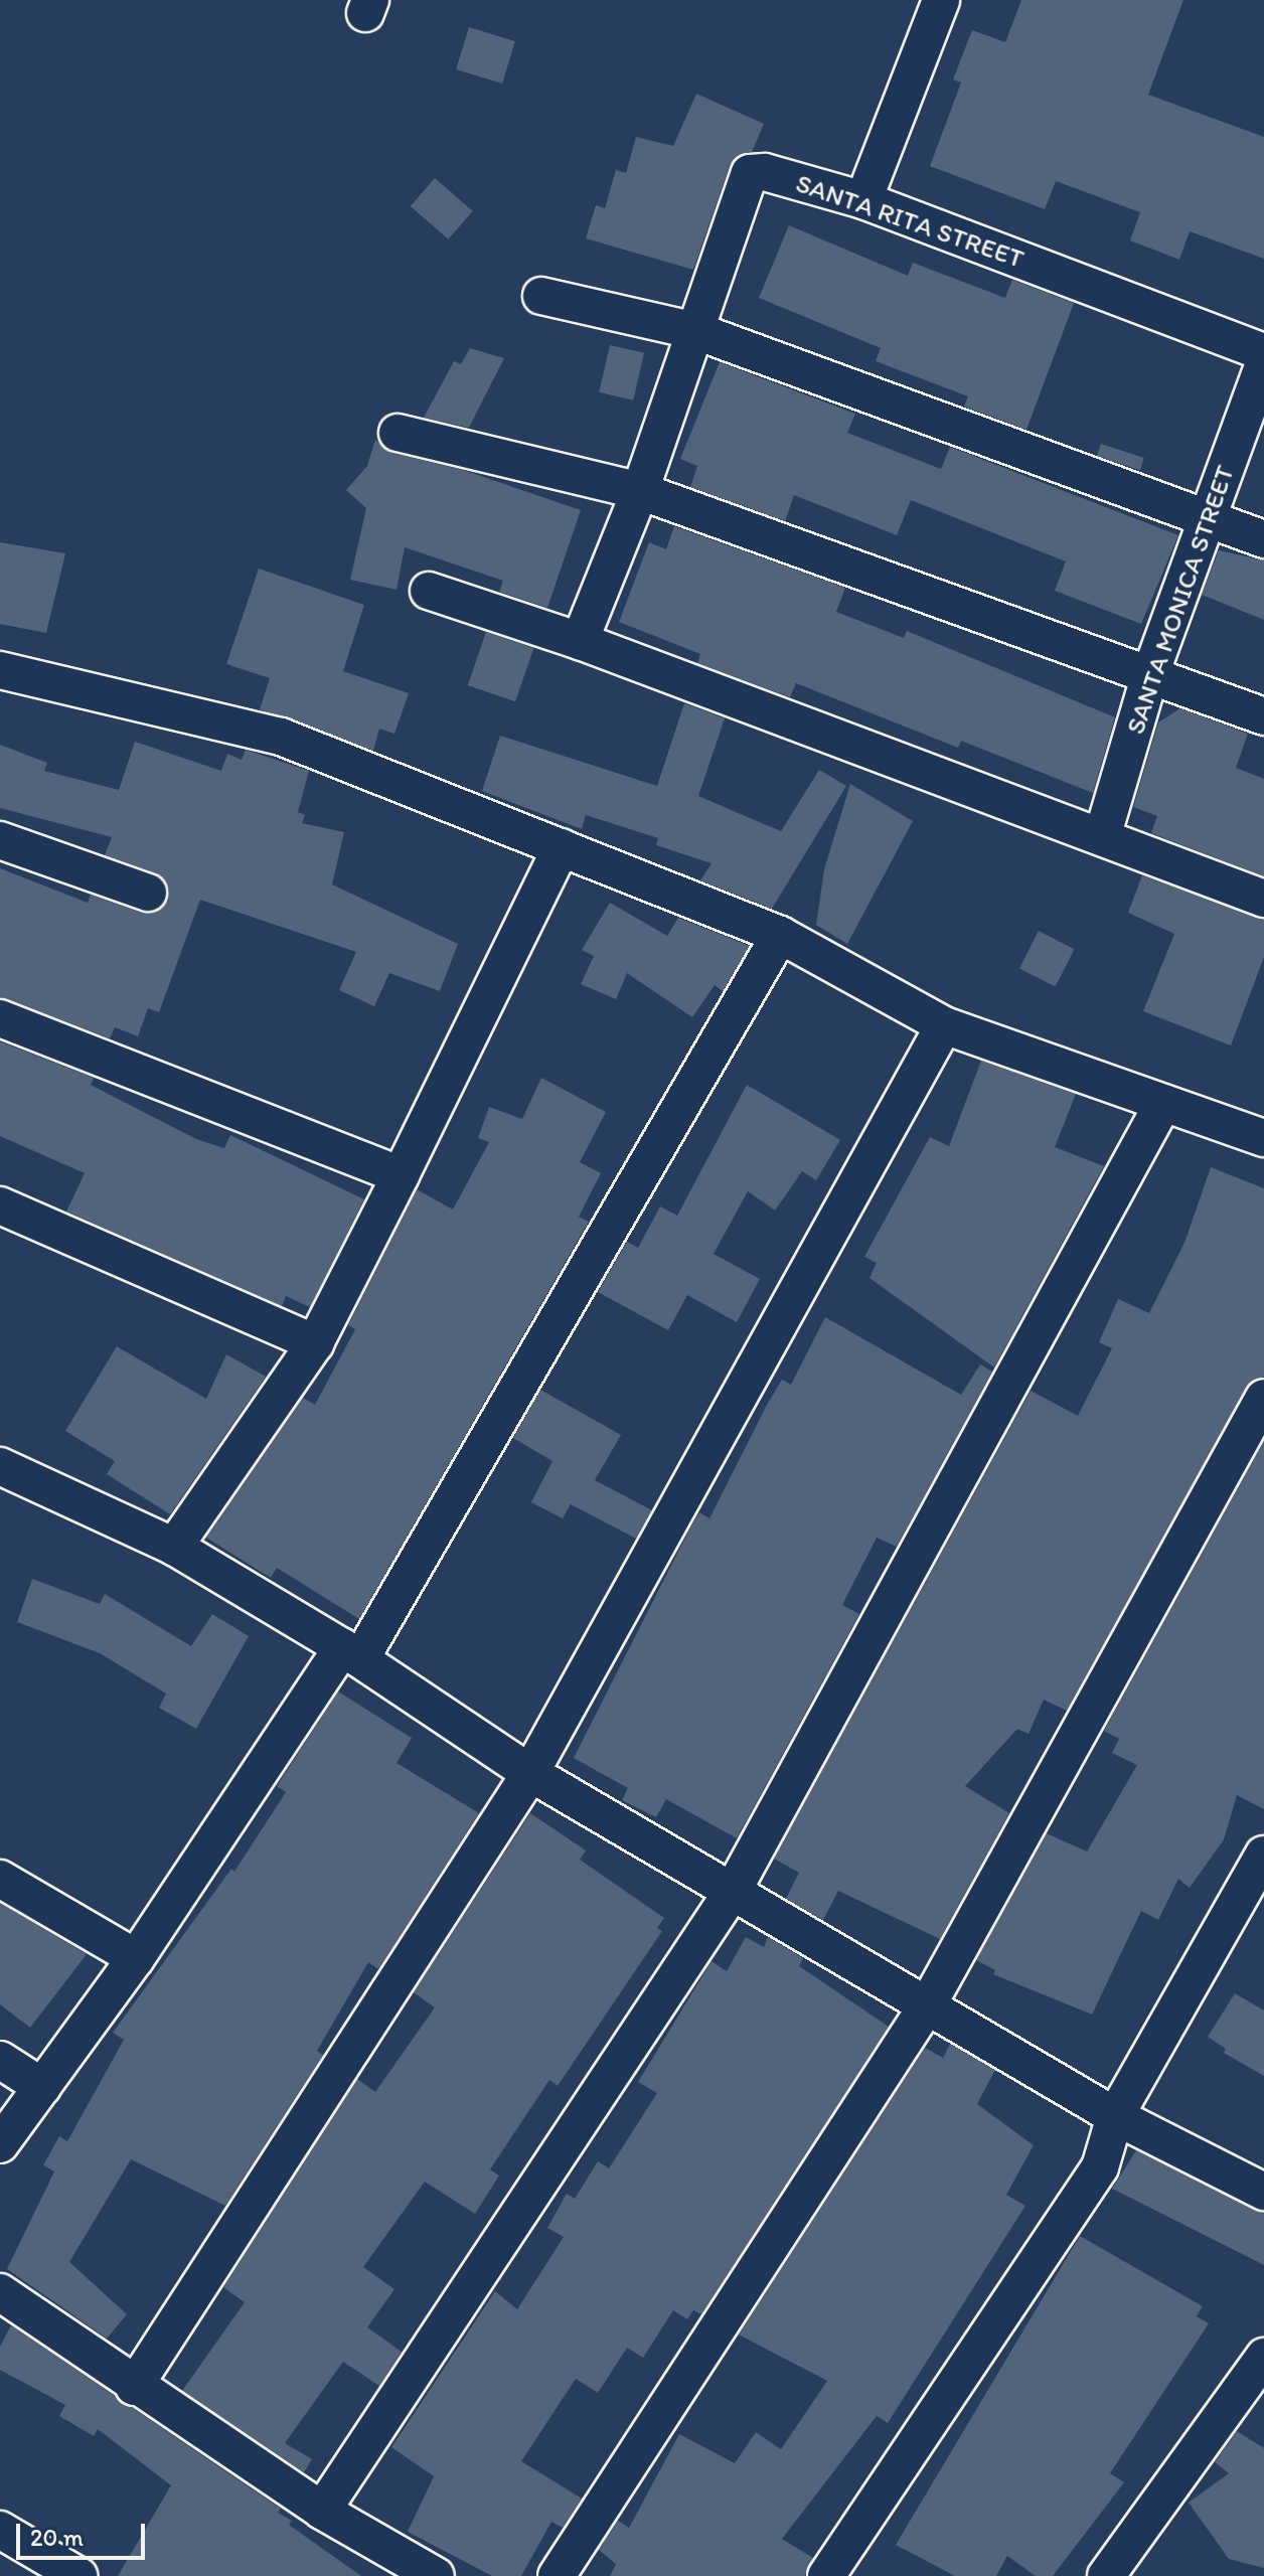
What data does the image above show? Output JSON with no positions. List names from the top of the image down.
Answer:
{
  "streets": {
    "street": ["SANTA RITA STREET", "SANTA MONICA STREET"]
  },
  "scale_bar": "20 m"
}
